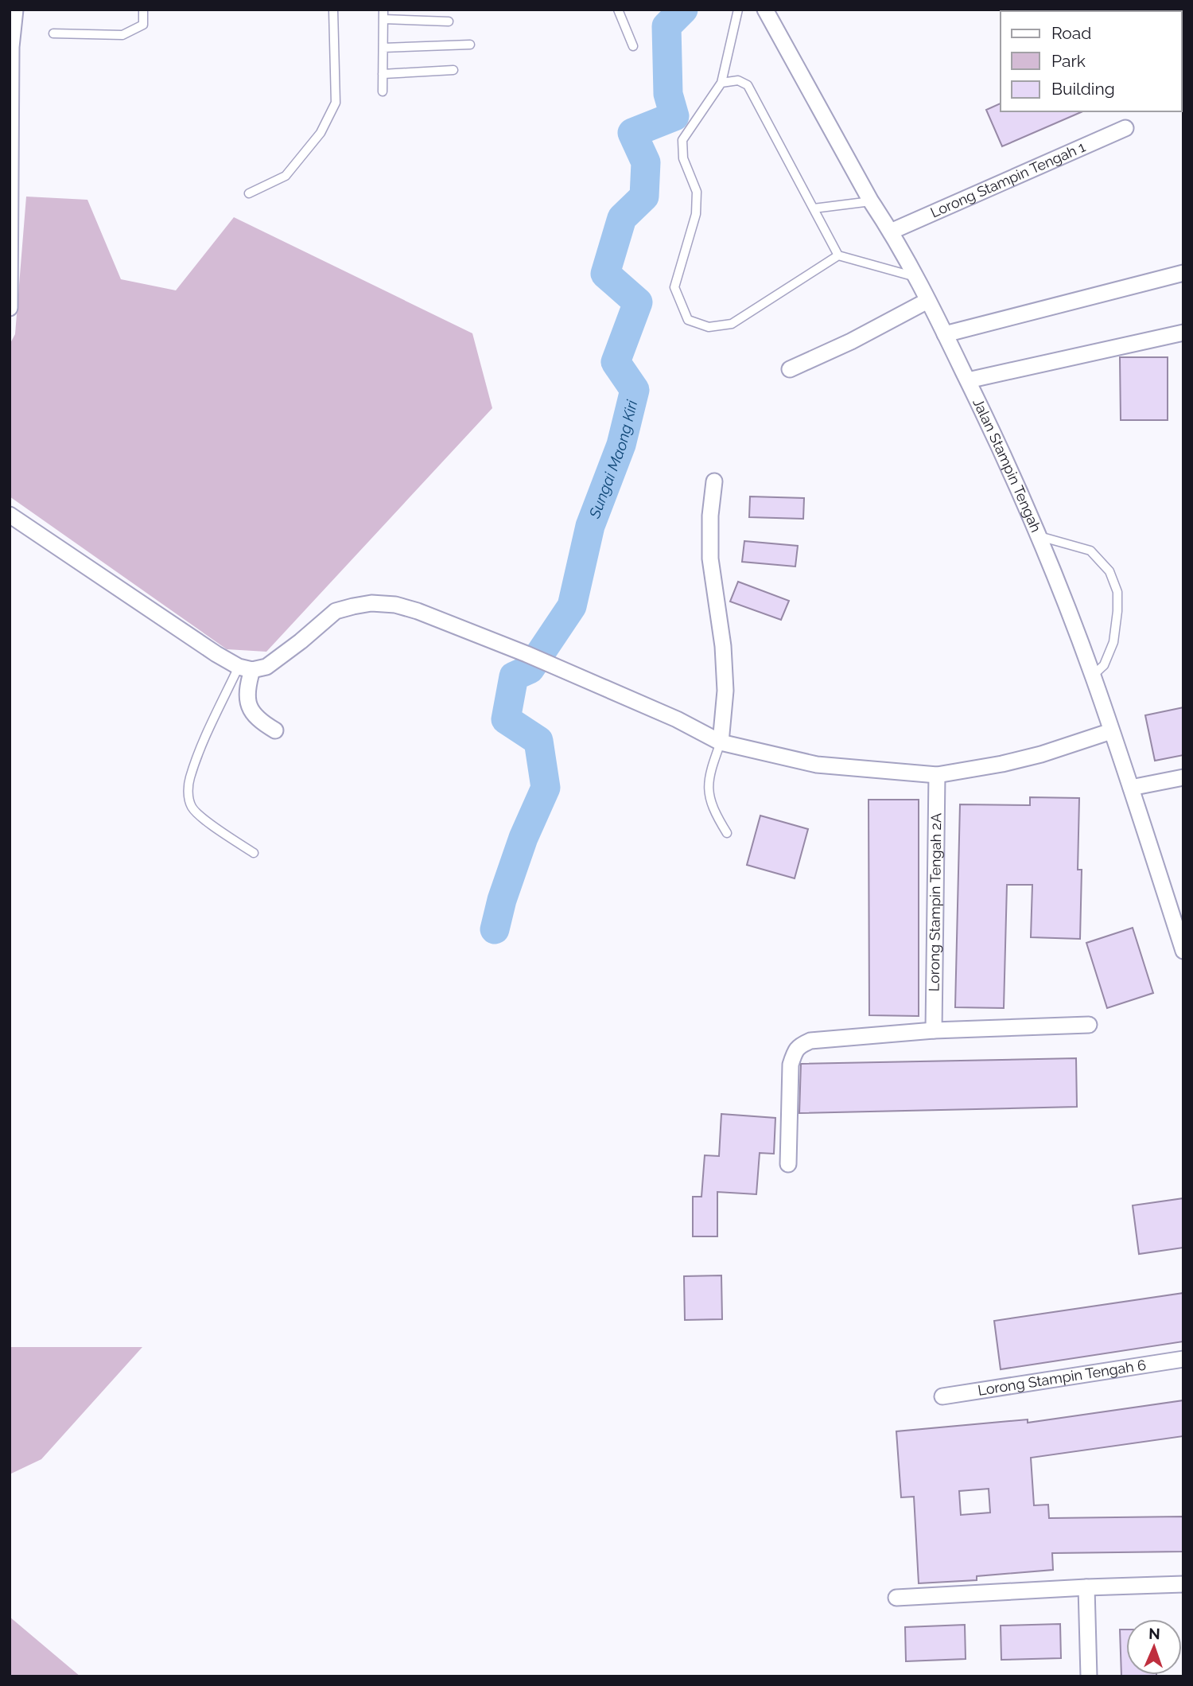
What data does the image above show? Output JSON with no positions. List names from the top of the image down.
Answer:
{
  "streets": {
    "street": [
      "Lorong Stampin Tengah 1",
      "Jalan Stampin Tengah",
      "Lorong Stampin Tengah 2A",
      "Lorong Stampin Tengah 6"
    ]
  },
  "crossings": [
    ["Lorong Stampin Tengah 1", "Jalan Stampin Tengah"]
  ],
  "water": ["Sungai Maong Kiri"],
  "legend": ["Road", "Park", "Building"],
  "north": "top"
}
